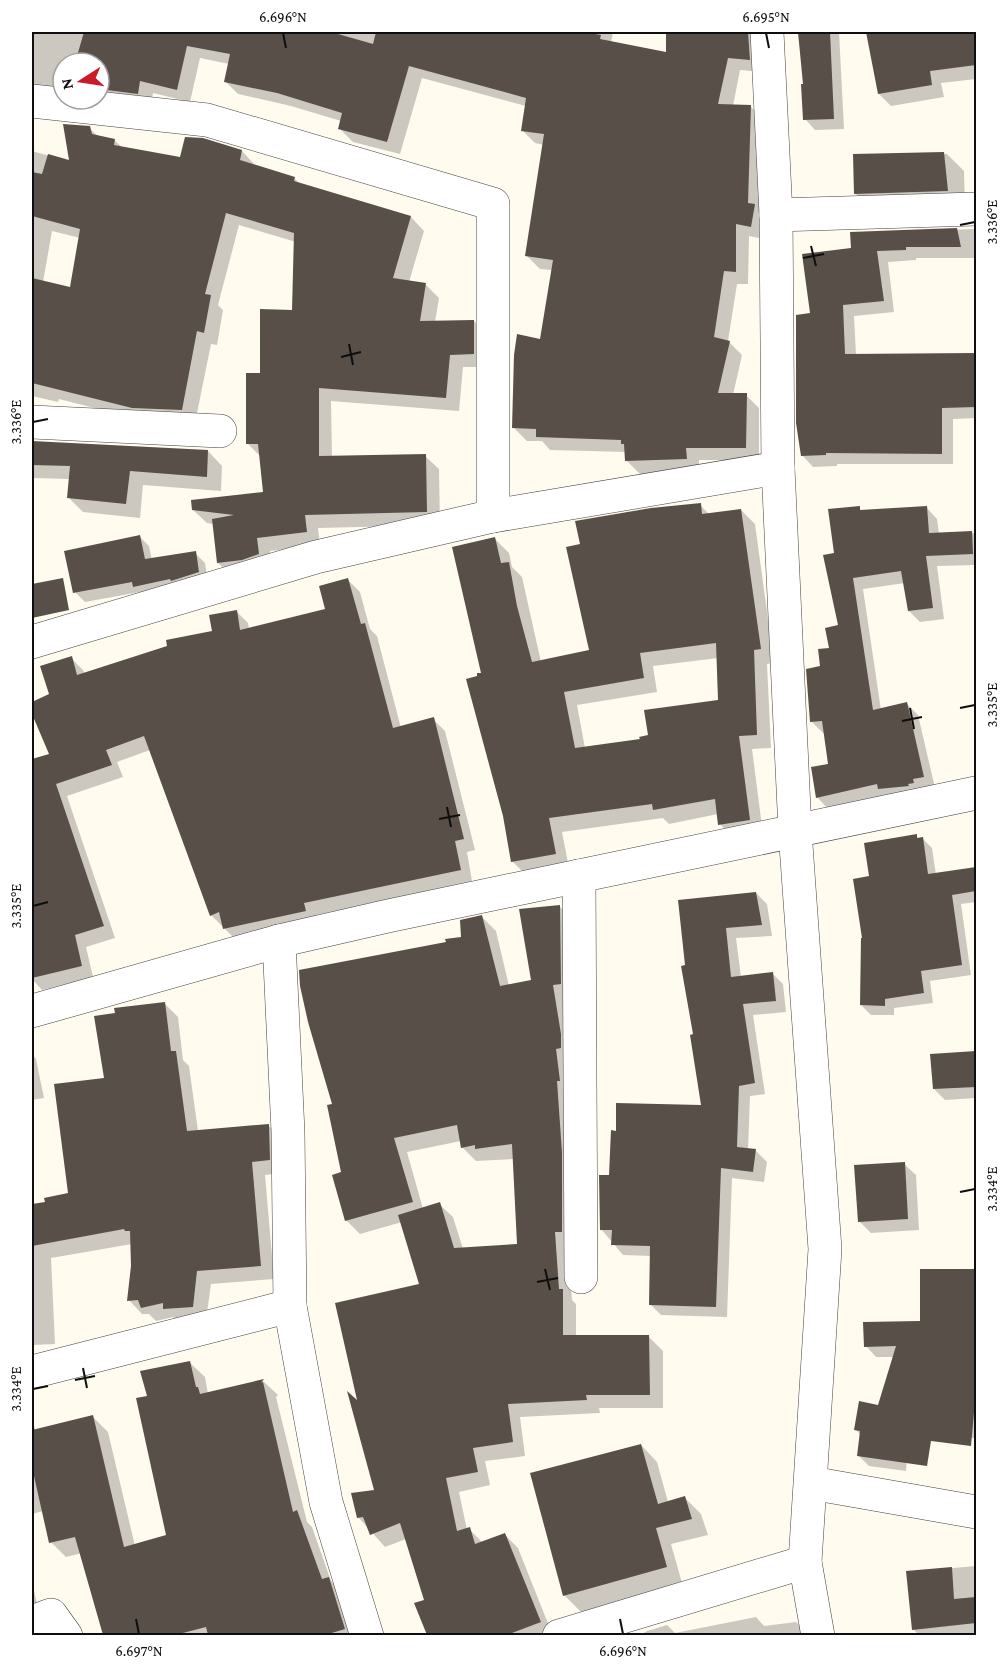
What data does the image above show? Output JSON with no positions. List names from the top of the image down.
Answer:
{
  "north": "left",
  "coordinates": [
    "6.696°N",
    "6.695°N",
    "3.336°E",
    "3.335°E",
    "3.334°E",
    "6.697°N"
  ]
}
